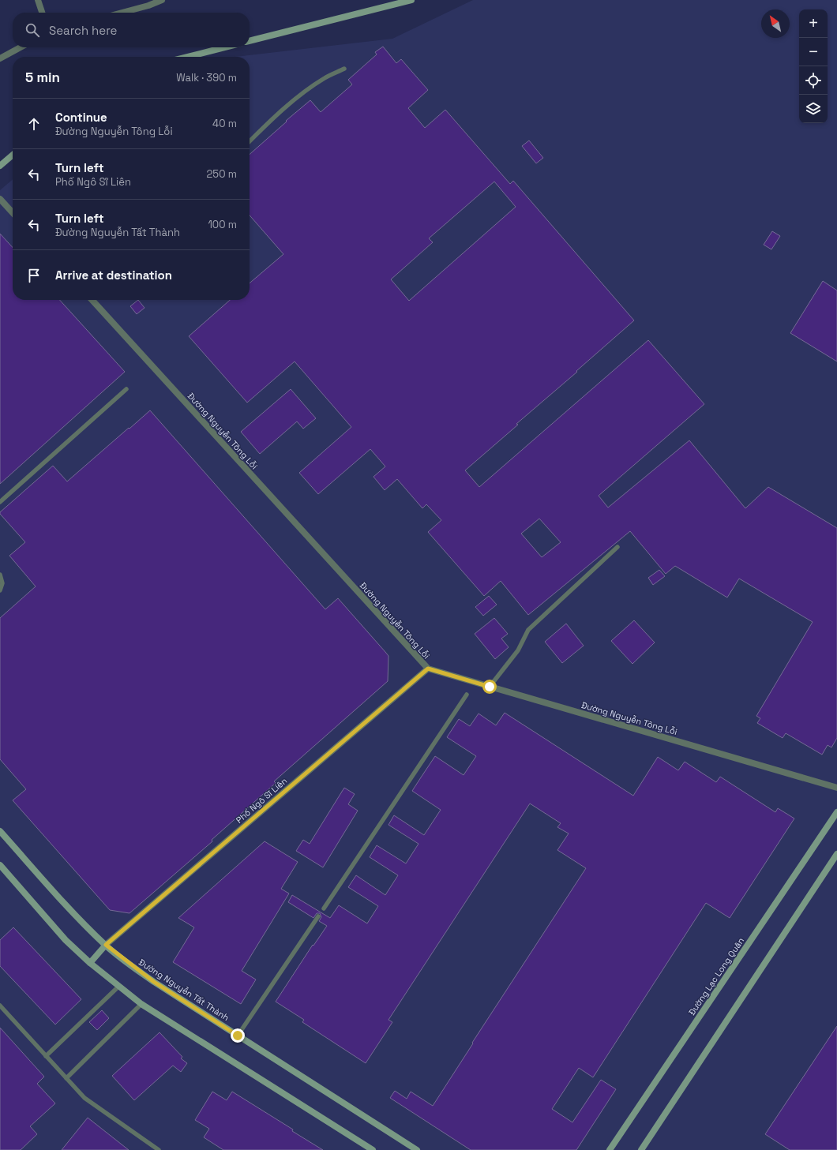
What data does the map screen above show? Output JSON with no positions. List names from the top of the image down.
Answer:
{
  "streets": {
    "main road": ["Đường Lạc Long Quân", "Đường Nguyễn Tất Thành"],
    "street": ["Đường Nguyễn Tông Lỗi", "Phố Ngô Sĩ Liên"]
  },
  "crossings": [
    ["Đường Nguyễn Tông Lỗi", "Phố Ngô Sĩ Liên"],
    ["Phố Ngô Sĩ Liên", "Đường Nguyễn Tất Thành"]
  ],
  "north": "top left",
  "page": {
    "map_buttons": ["+", "−"],
    "search": "Search here",
    "heading": ["5 min", "Walk · 390 m"],
    "list": [
      ["Continue", "Đường Nguyễn Tông Lỗi", "40 m"],
      ["Turn left", "Phố Ngô Sĩ Liên", "250 m"],
      ["Turn left", "Đường Nguyễn Tất Thành", "100 m"],
      "Arrive at destination"
    ]
  }
}
